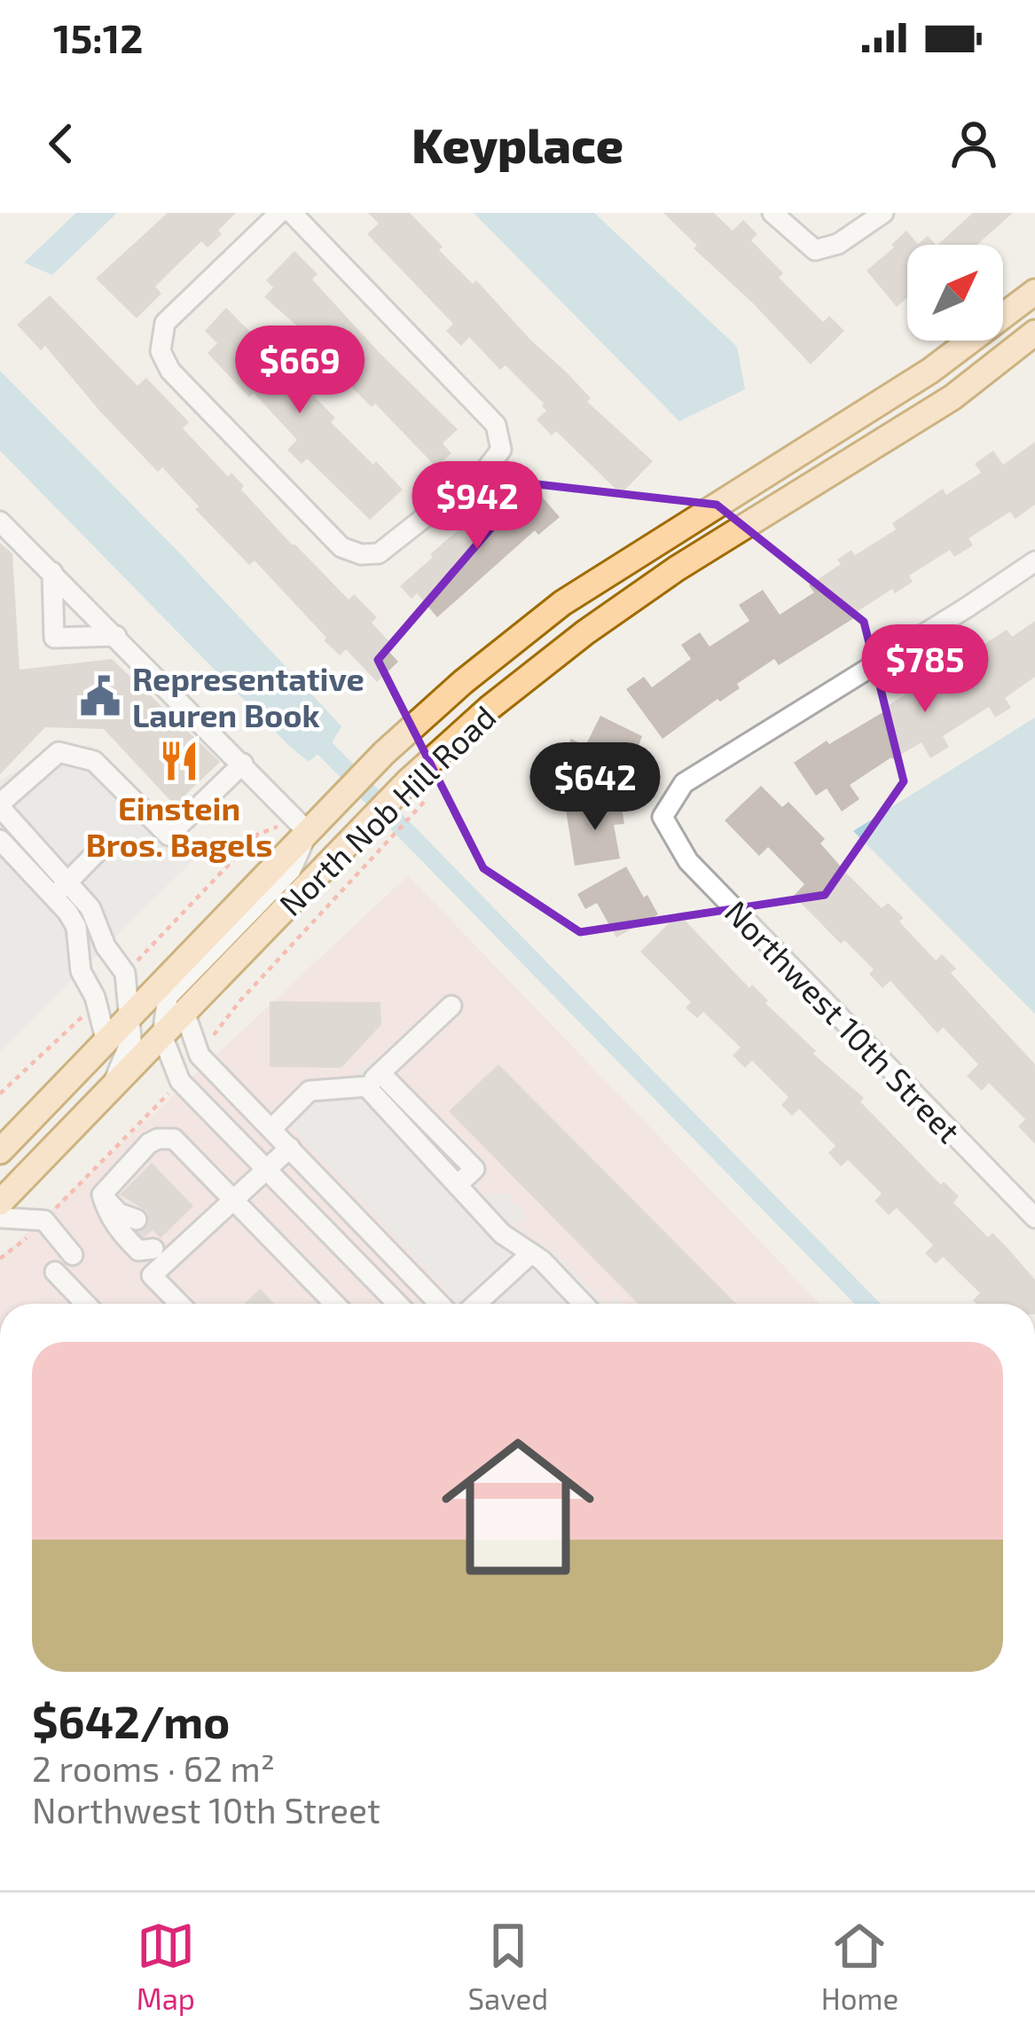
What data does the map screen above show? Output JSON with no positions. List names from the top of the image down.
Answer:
{
  "streets": {
    "main road": ["North Nob Hill Road"],
    "street": ["Northwest 10th Street"]
  },
  "places": {
    "public building": ["Representative Lauren Book"],
    "restaurant": ["Einstein Bros. Bagels"]
  },
  "north": "top right",
  "page": {
    "status": "15:12",
    "header": "Keyplace",
    "price": [
      "$669",
      "$942",
      "$785",
      "$642"
    ],
    "list": [
      {
        "name": "$642/mo",
        "note": "2 rooms · 62 m² · Northwest 10th Street"
      }
    ],
    "tabs": ["Map", "Saved", "Home"]
  }
}
